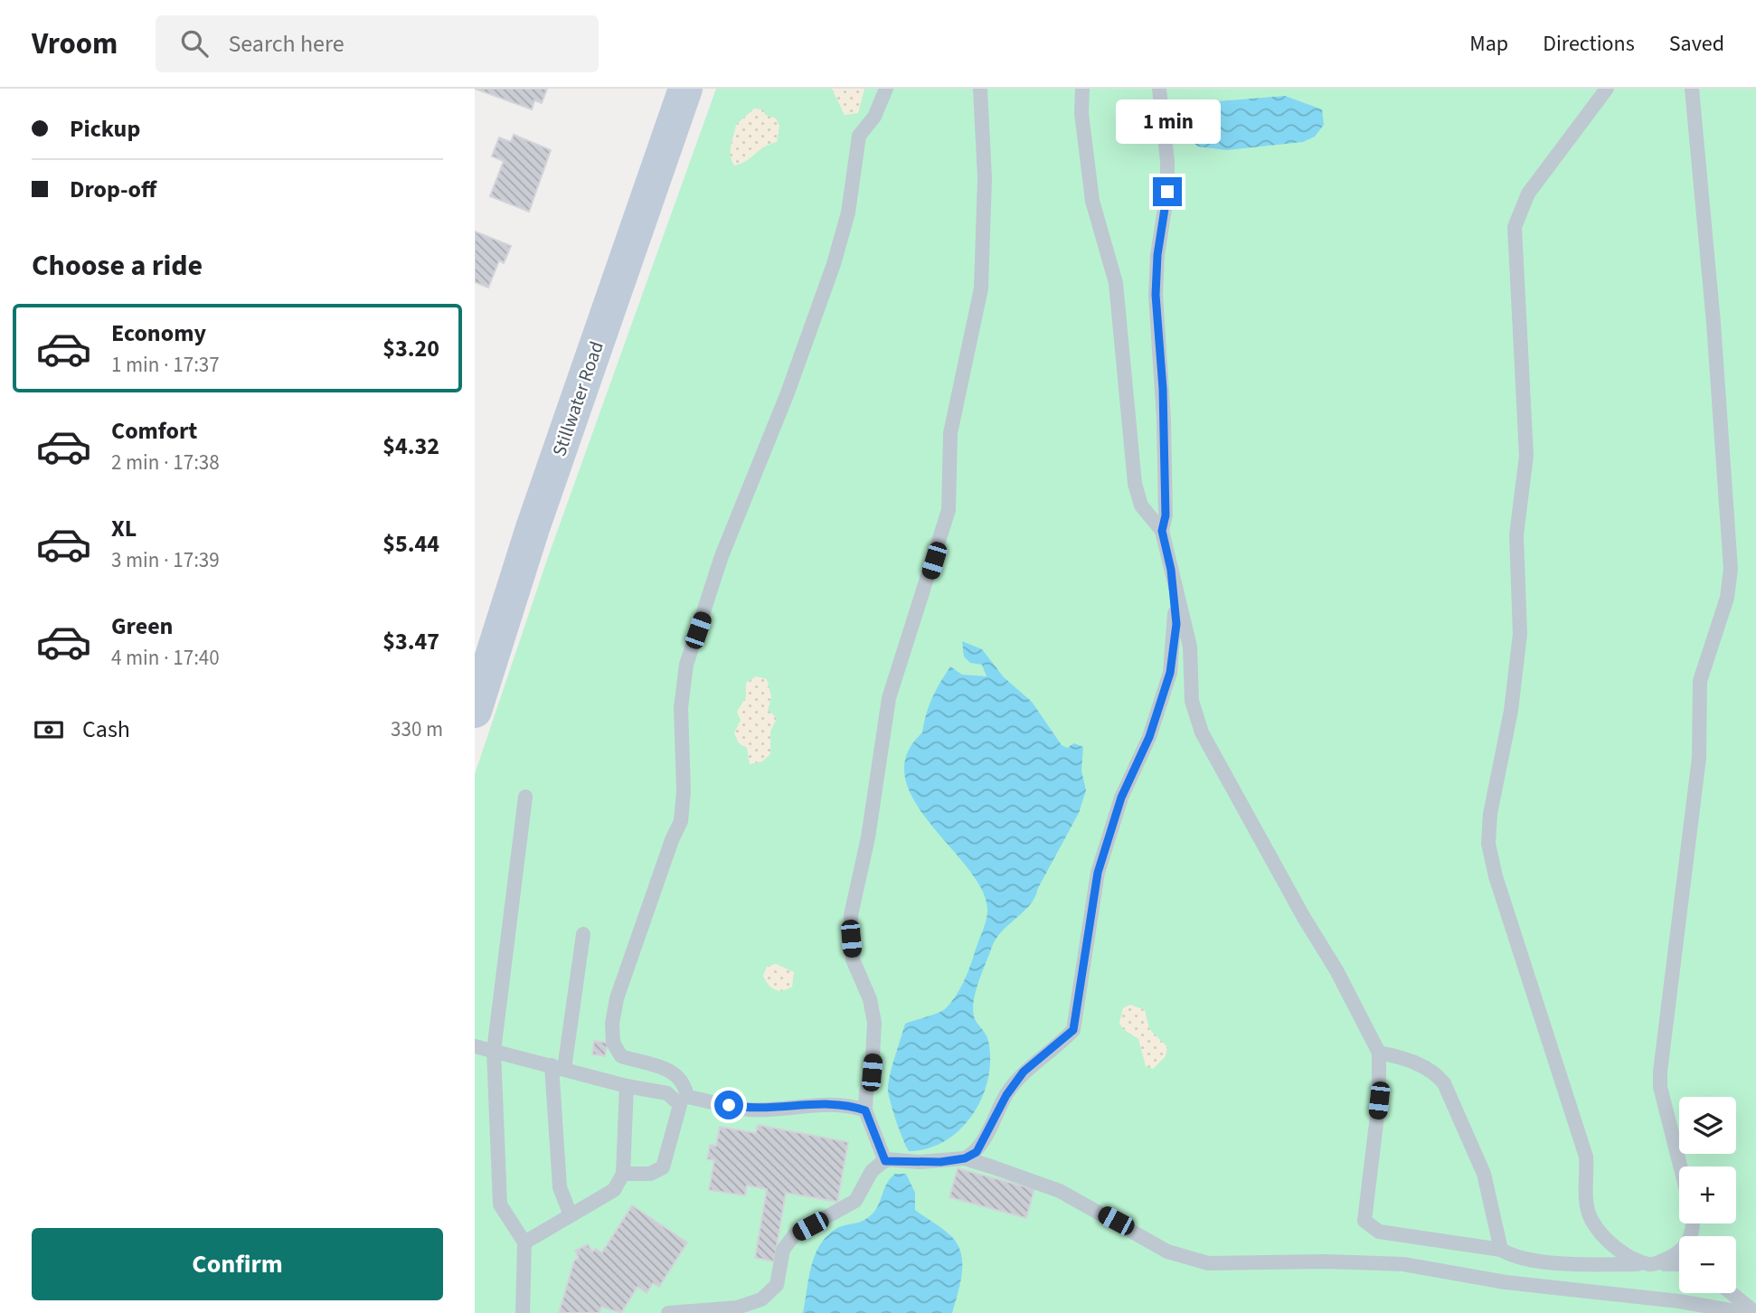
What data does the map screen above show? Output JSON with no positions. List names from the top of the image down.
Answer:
{
  "streets": {
    "main road": ["Stillwater Road"]
  },
  "page": {
    "header": "Vroom",
    "search": "Search here",
    "nav": ["Map", "Directions", "Saved"],
    "banner": ["Pickup", "Drop-off"],
    "bubble": "1 min",
    "heading": "Choose a ride",
    "list": [
      {
        "name": "Economy",
        "note": "1 min · 17:37",
        "value": "$3.20"
      },
      {
        "name": "Comfort",
        "note": "2 min · 17:38",
        "value": "$4.32"
      },
      {
        "name": "XL",
        "note": "3 min · 17:39",
        "value": "$5.44"
      },
      {
        "name": "Green",
        "note": "4 min · 17:40",
        "value": "$3.47"
      }
    ],
    "pay": ["Cash", "330 m"],
    "map_buttons": ["+", "−"],
    "buttons": "Confirm"
  }
}
